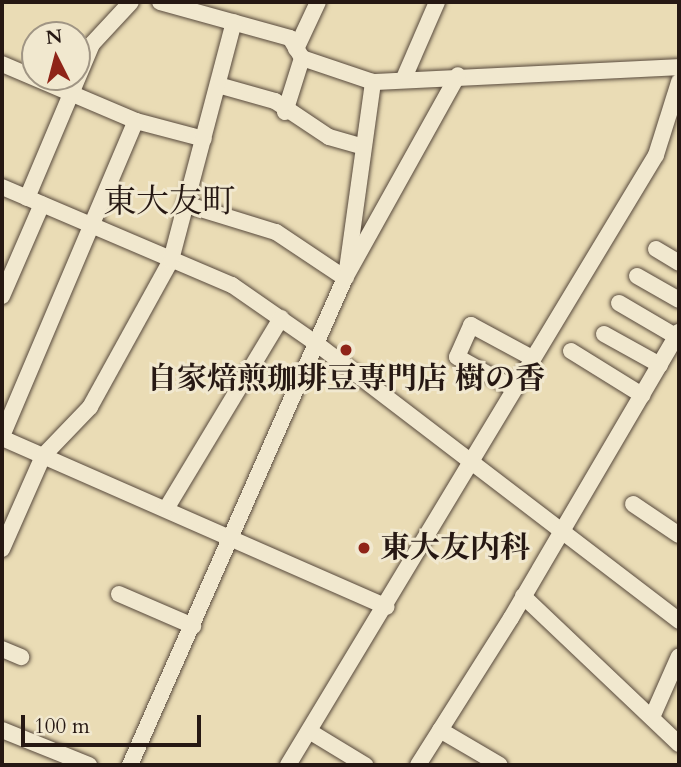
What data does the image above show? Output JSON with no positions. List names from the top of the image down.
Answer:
{
  "districts": ["東大友町"],
  "places": ["自家焙煎珈琲豆専門店 樹の香", "東大友内科"],
  "scale_bar": "100 m",
  "north": "top"
}
